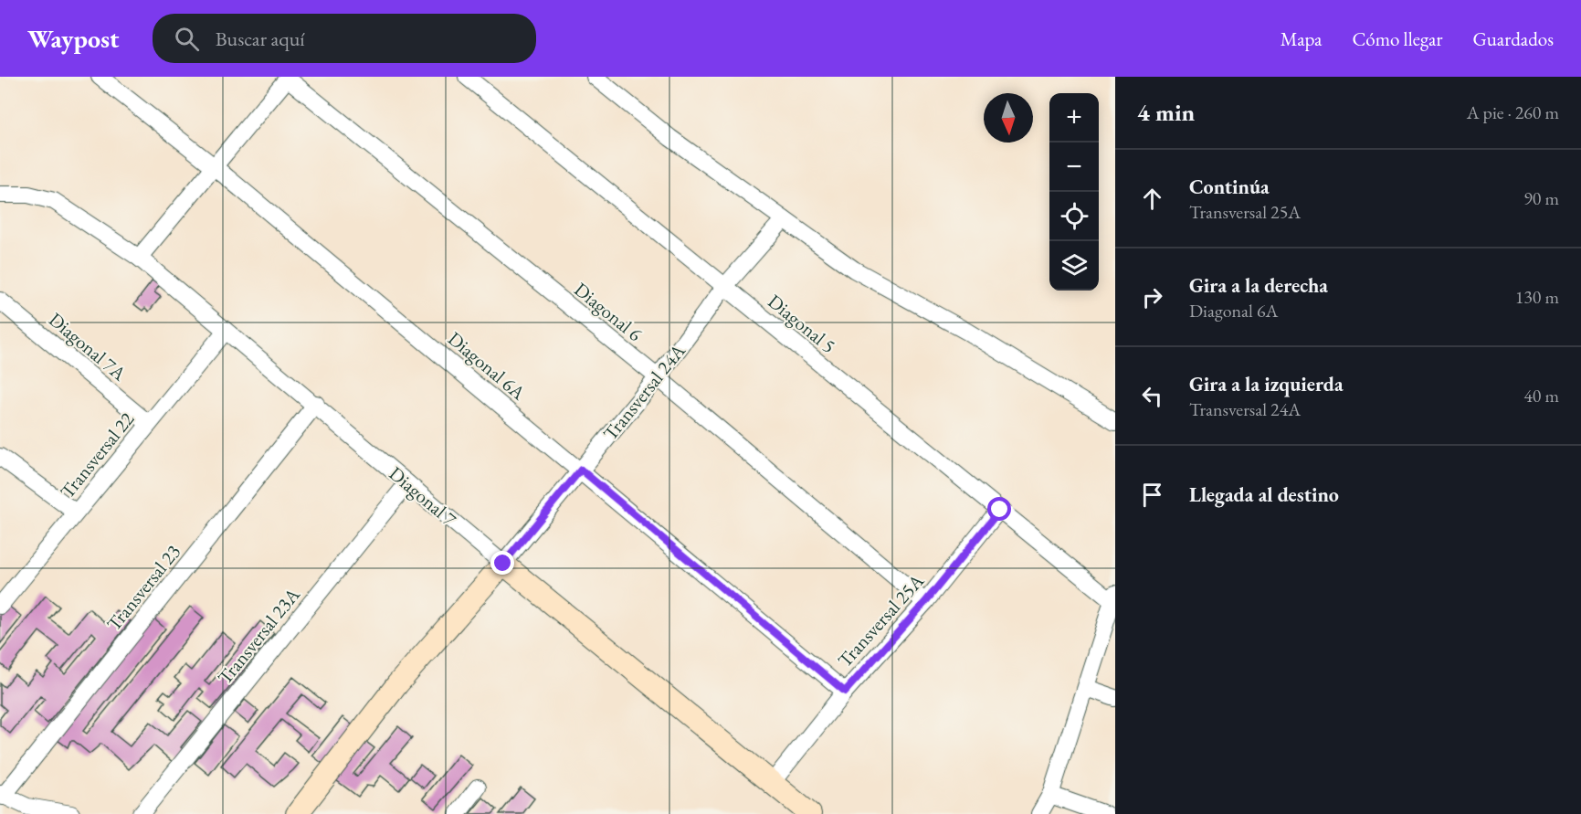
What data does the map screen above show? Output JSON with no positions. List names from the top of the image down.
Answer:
{
  "streets": {
    "street": [
      "Diagonal 6",
      "Diagonal 5",
      "Diagonal 7A",
      "Diagonal 6A",
      "Transversal 24A",
      "Transversal 22",
      "Diagonal 7",
      "Transversal 23",
      "Transversal 25A",
      "Transversal 23A"
    ]
  },
  "crossings": [
    ["Diagonal 6", "Transversal 24A"],
    ["Diagonal 6", "Transversal 25A"],
    ["Diagonal 5", "Transversal 24A"],
    ["Diagonal 5", "Transversal 25A"],
    ["Diagonal 7A", "Transversal 22"],
    ["Diagonal 6A", "Transversal 24A"],
    ["Diagonal 6A", "Transversal 25A"],
    ["Transversal 24A", "Diagonal 7"],
    ["Transversal 22", "Diagonal 7"],
    ["Diagonal 7", "Transversal 23"],
    ["Diagonal 7", "Transversal 25A"],
    ["Diagonal 7", "Transversal 23A"]
  ],
  "north": "bottom",
  "page": {
    "header": "Waypost",
    "search": "Buscar aquí",
    "nav": ["Mapa", "Cómo llegar", "Guardados"],
    "heading": ["4 min", "A pie · 260 m"],
    "map_buttons": ["+", "−"],
    "list": [
      ["Continúa", "Transversal 25A", "90 m"],
      ["Gira a la derecha", "Diagonal 6A", "130 m"],
      ["Gira a la izquierda", "Transversal 24A", "40 m"],
      "Llegada al destino"
    ]
  }
}
